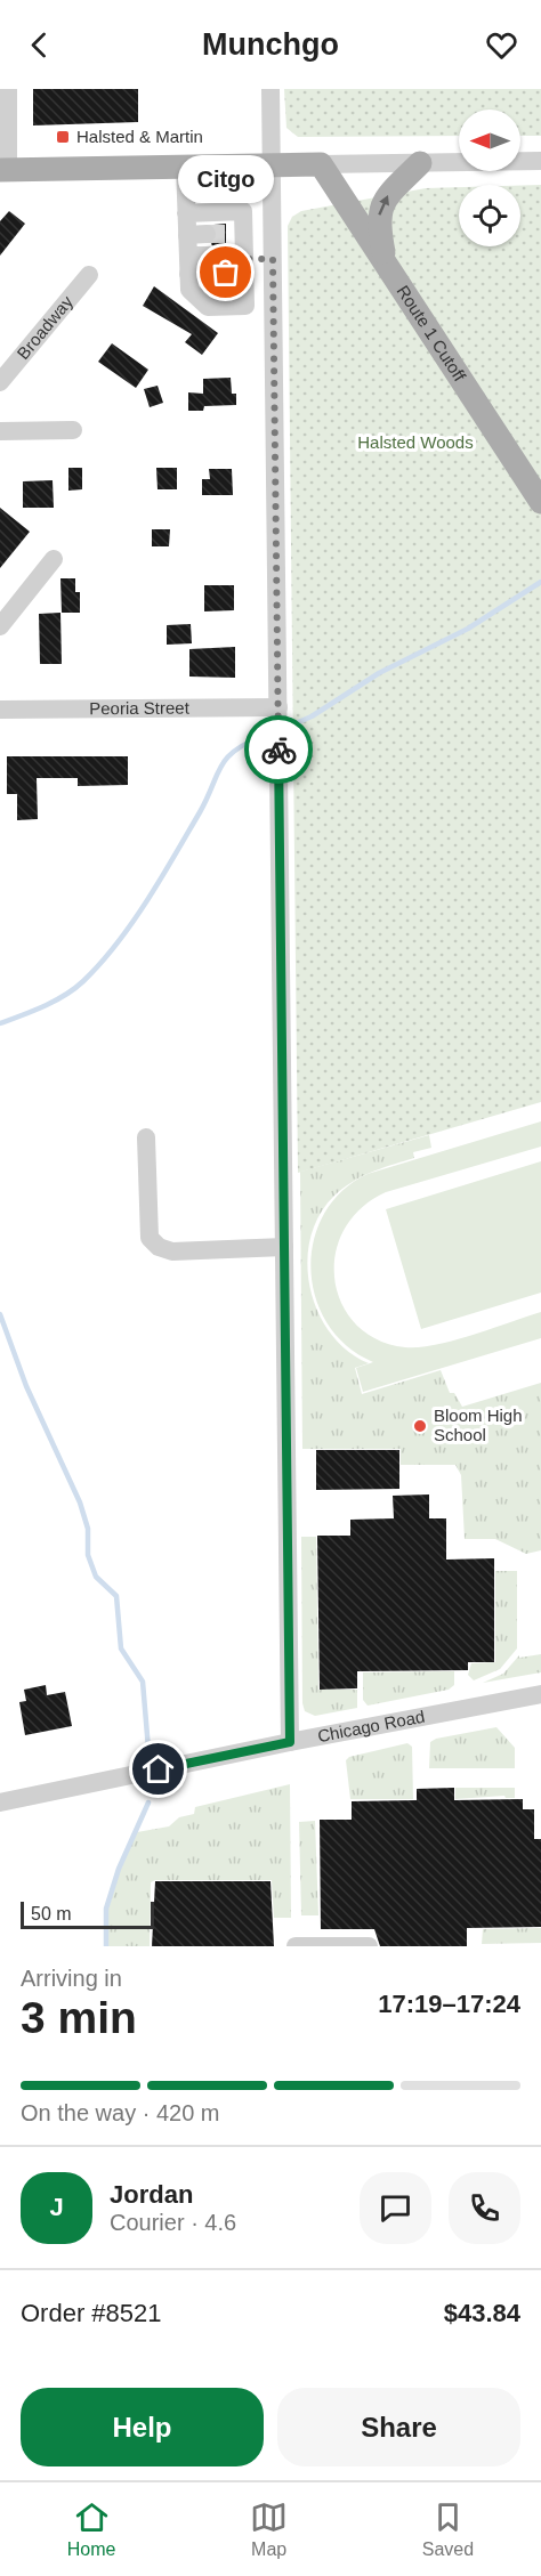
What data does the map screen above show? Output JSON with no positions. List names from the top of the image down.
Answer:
{
  "streets": {
    "main road": ["Route 1 Cutoff"],
    "street": ["Broadway", "Peoria Street", "Chicago Road"]
  },
  "parks": ["Halsted Woods"],
  "places": {
    "transit": ["Halsted & Martin"],
    "other": ["Citgo", "Bloom High School"]
  },
  "scale_bar": "50 m",
  "north": "left",
  "page": {
    "header": "Munchgo",
    "bubble": "Citgo",
    "scale": "50 m",
    "heading": ["3 min", "Arriving in", "17:19–17:24"],
    "panel": [
      "Jordan",
      "Courier · 4.6",
      "Order #8521",
      "$43.84"
    ],
    "bar": "On the way · 420 m",
    "round": "J",
    "buttons": ["Help", "Share"],
    "tabs": ["Home", "Map", "Saved"]
  }
}
